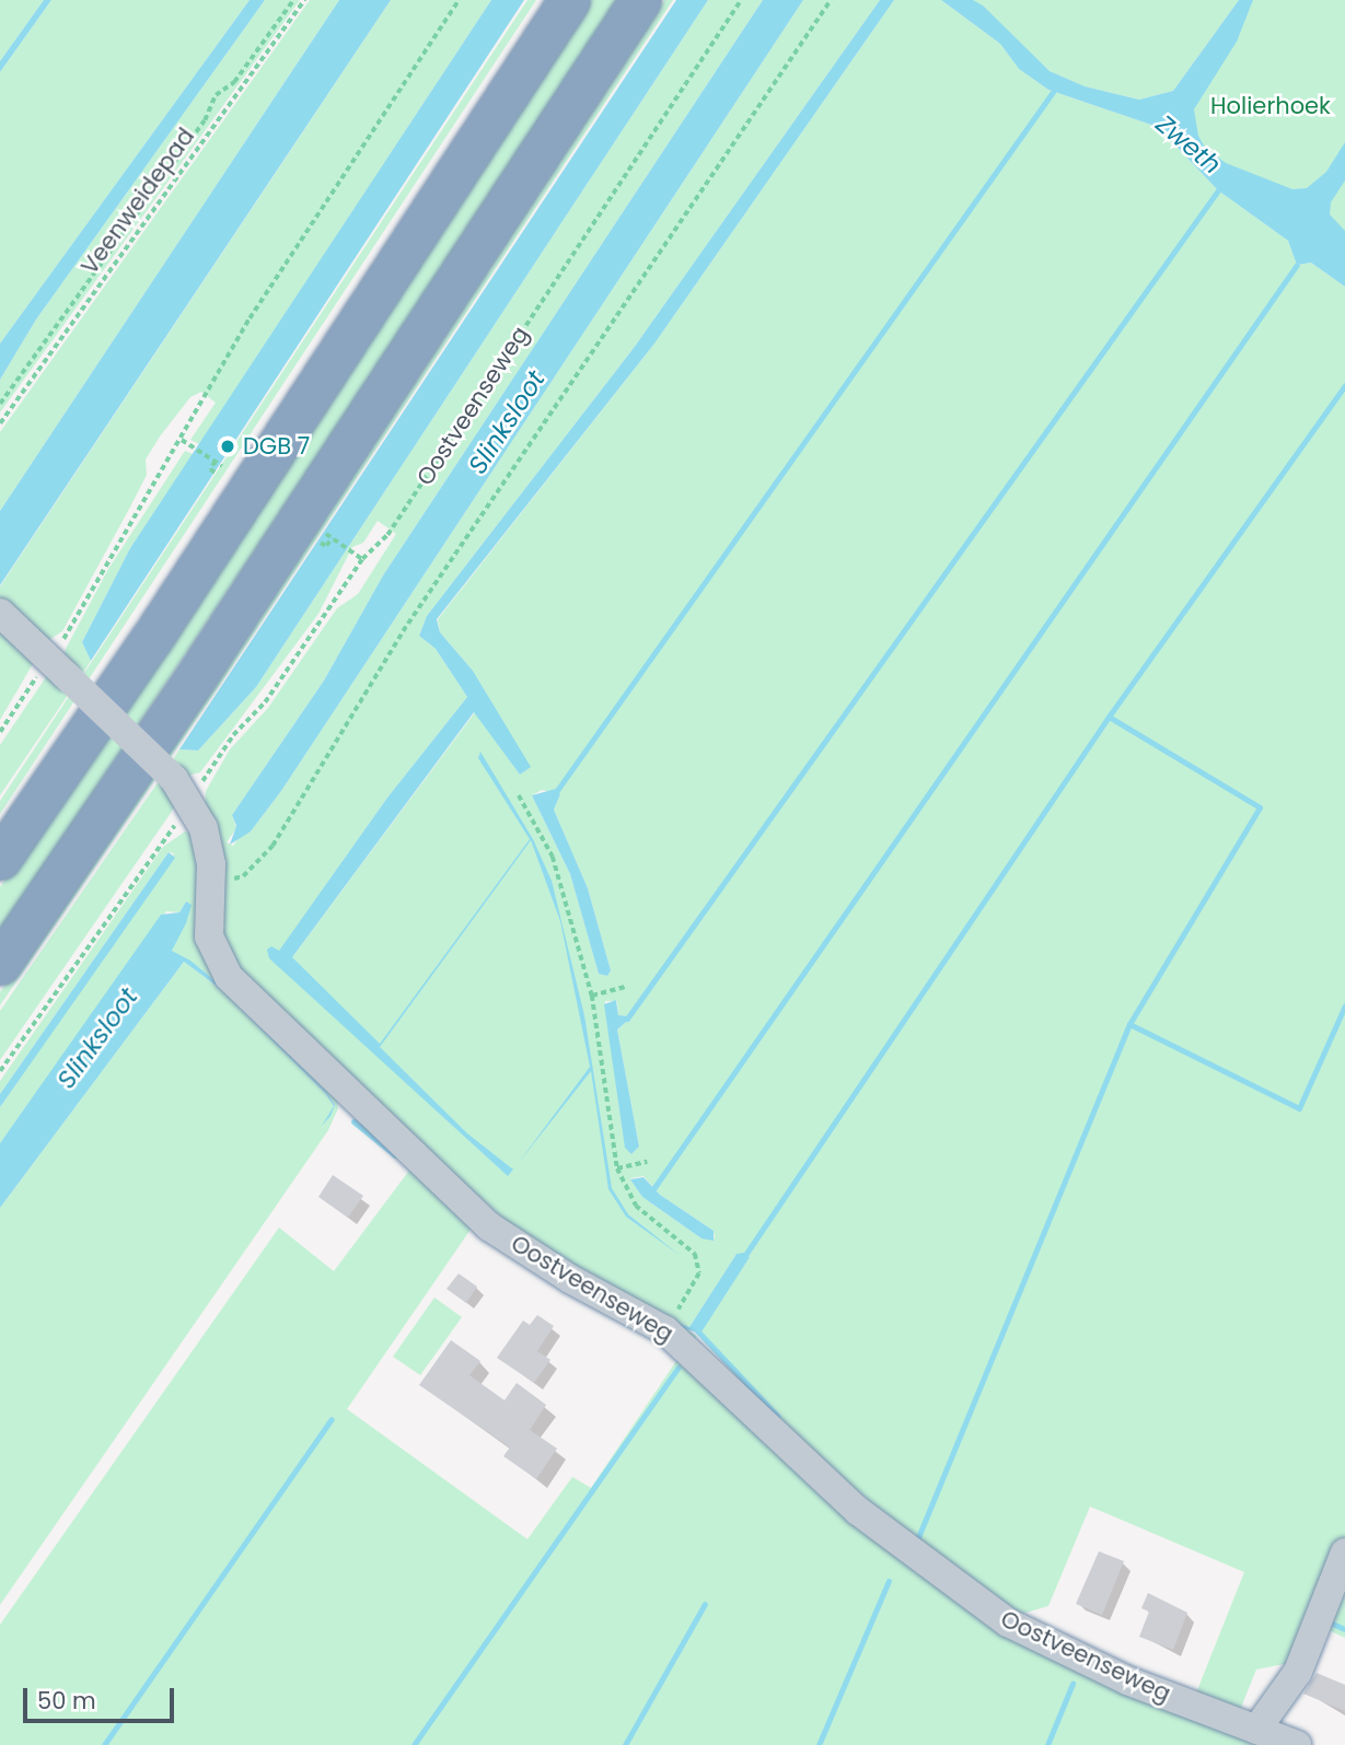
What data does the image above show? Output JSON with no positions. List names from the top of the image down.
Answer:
{
  "streets": {
    "street": ["Oostveenseweg"],
    "path": ["Veenweidepad"]
  },
  "water": ["Zweth", "Slinksloot"],
  "parks": ["Holierhoek"],
  "places": ["DGB 7"],
  "scale_bar": "50 m"
}
